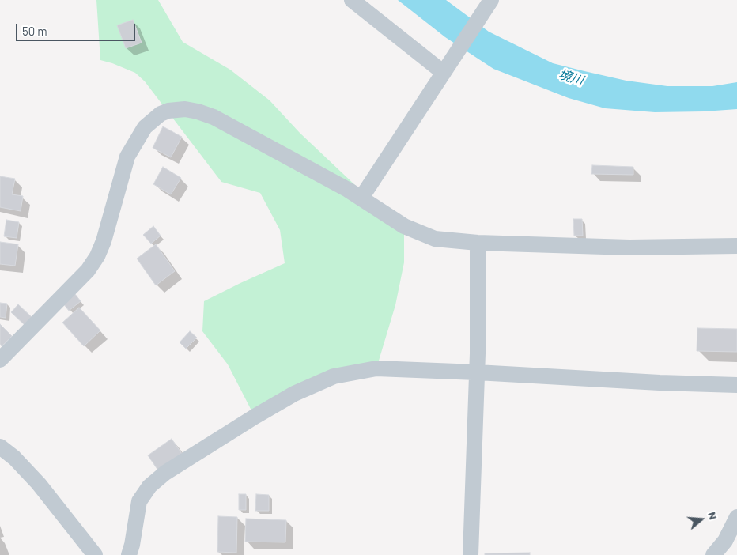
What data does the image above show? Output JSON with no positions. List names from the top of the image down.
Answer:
{
  "water": ["境川"],
  "scale_bar": "50 m",
  "north": "right"
}
